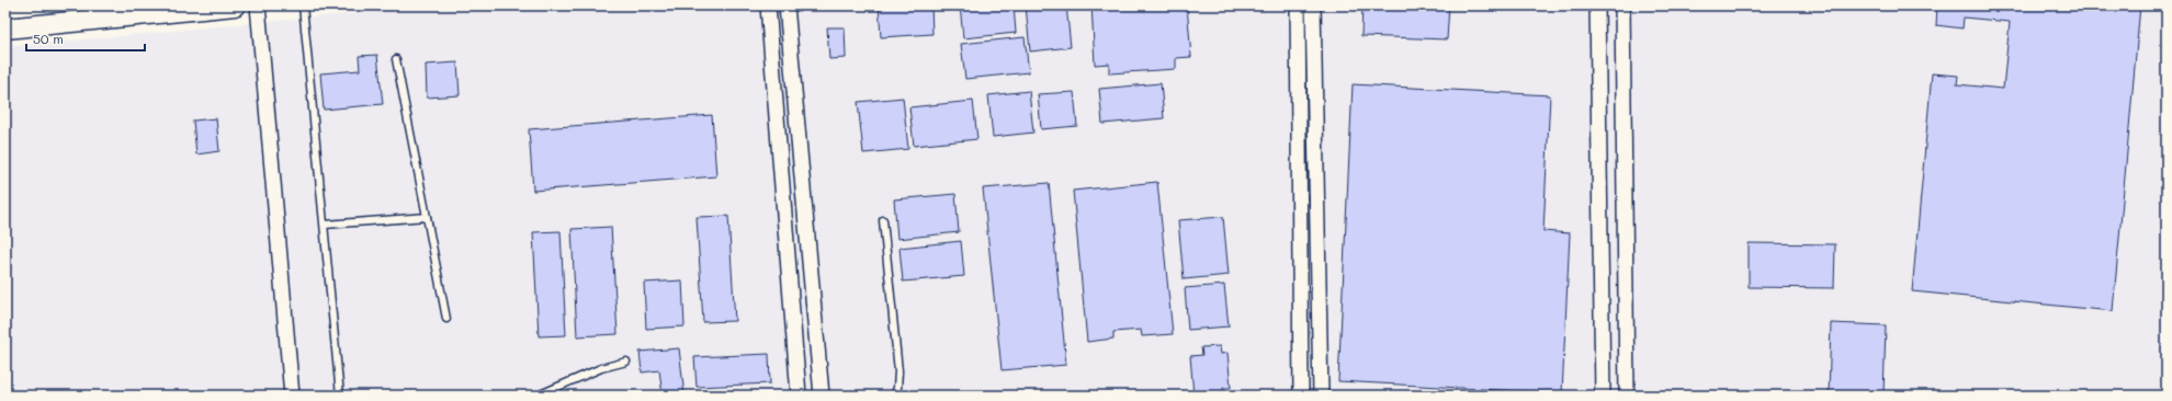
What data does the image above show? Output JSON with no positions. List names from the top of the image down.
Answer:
{
  "scale_bar": "50 m"
}
